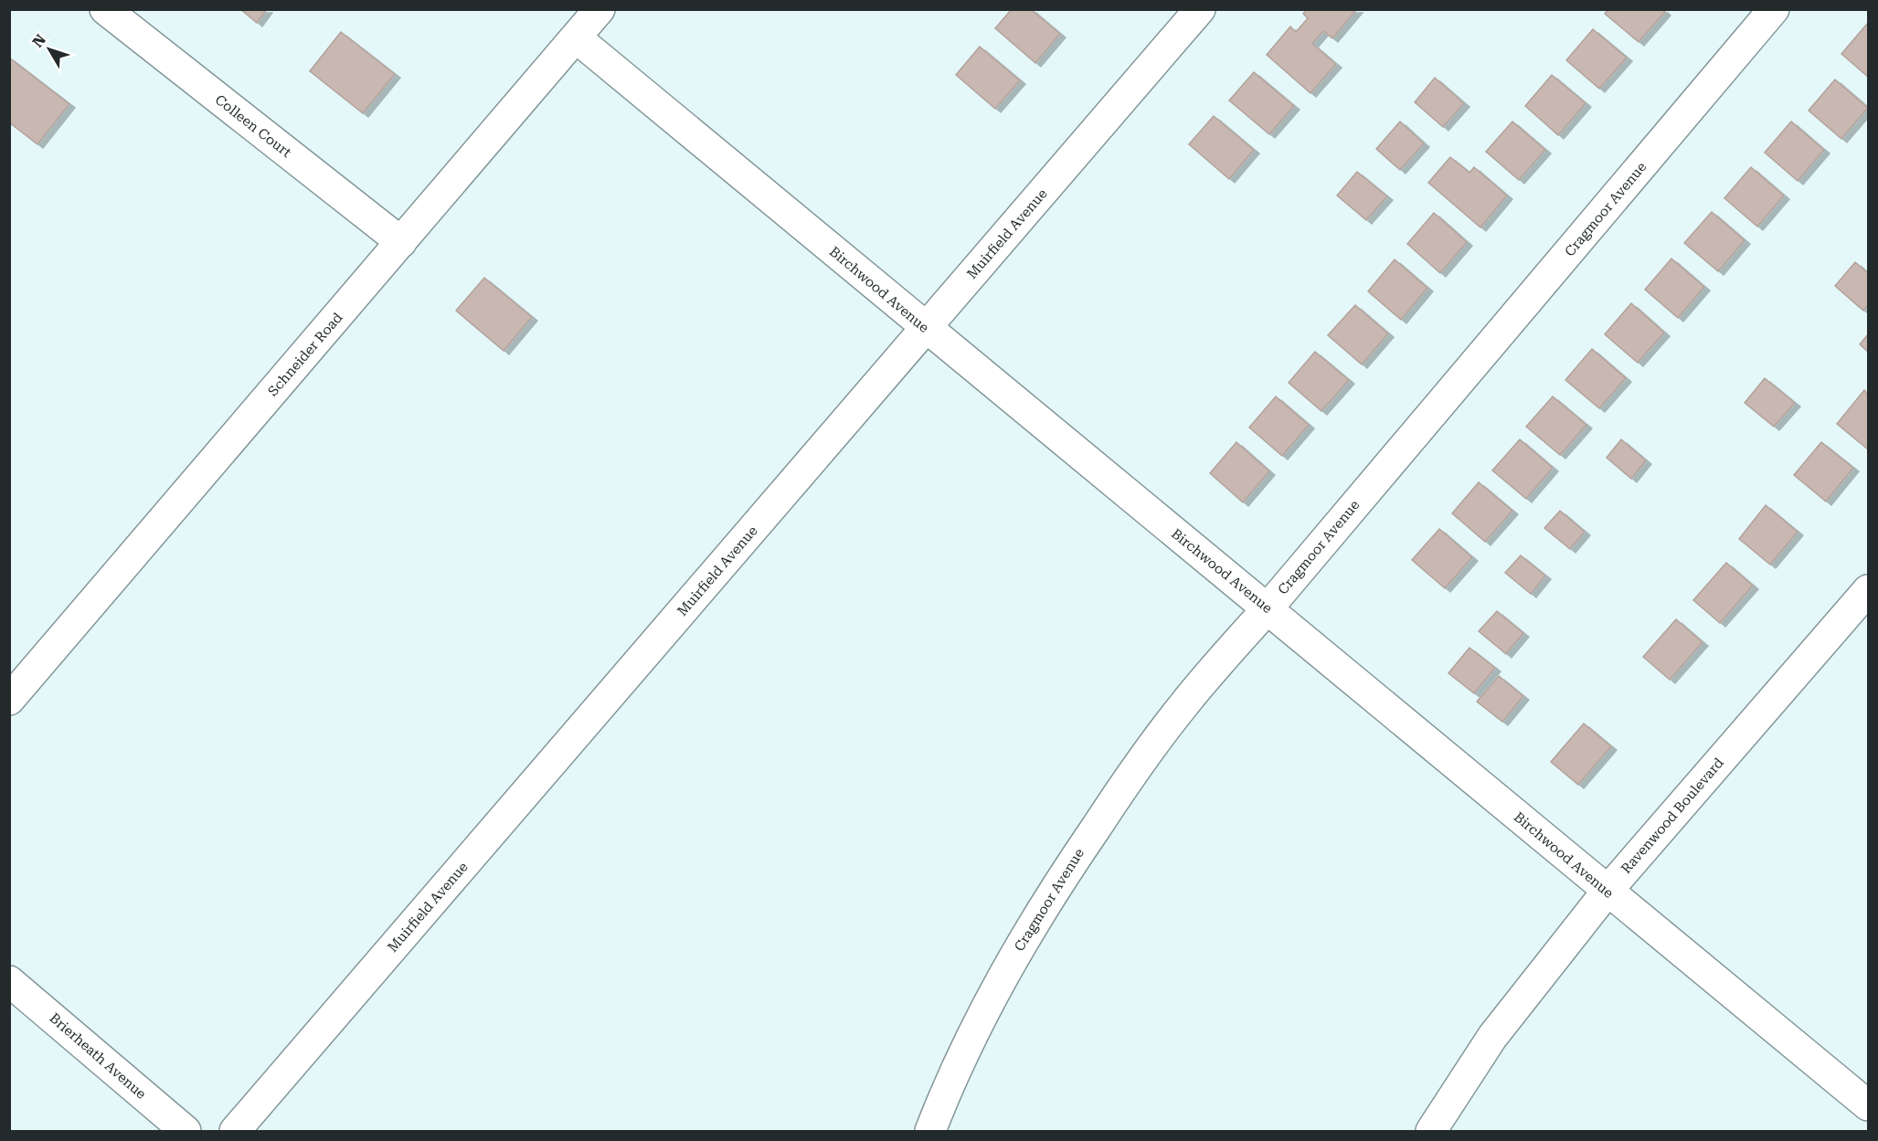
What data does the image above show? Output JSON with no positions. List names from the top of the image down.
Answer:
{
  "streets": {
    "street": [
      "Colleen Court",
      "Cragmoor Avenue",
      "Muirfield Avenue",
      "Birchwood Avenue",
      "Schneider Road",
      "Ravenwood Boulevard",
      "Brierheath Avenue"
    ]
  },
  "crossings": [
    ["Colleen Court", "Schneider Road"],
    ["Cragmoor Avenue", "Birchwood Avenue"],
    ["Muirfield Avenue", "Birchwood Avenue"],
    ["Birchwood Avenue", "Schneider Road"],
    ["Birchwood Avenue", "Ravenwood Boulevard"]
  ],
  "north": "top left"
}
